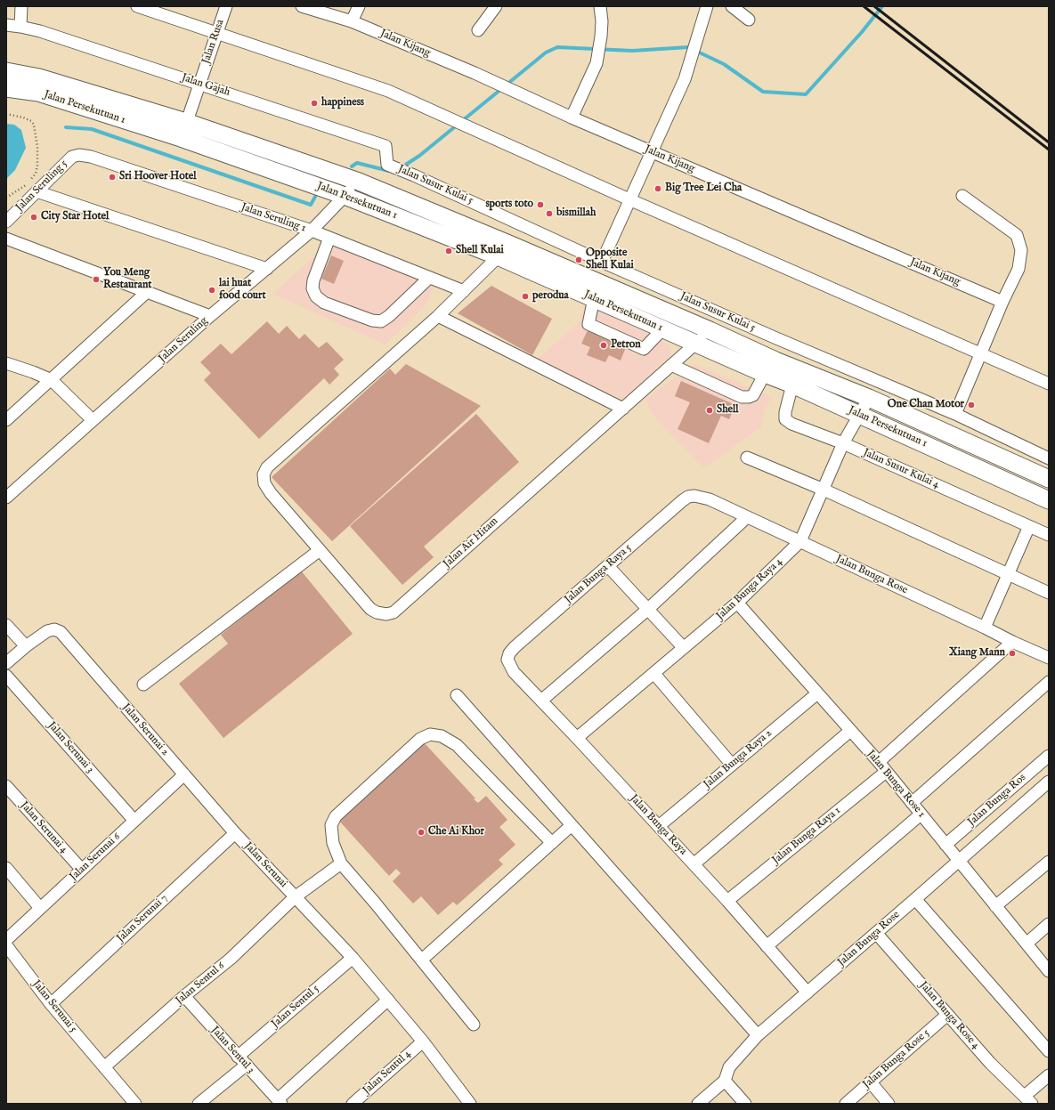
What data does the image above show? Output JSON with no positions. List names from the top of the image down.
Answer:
{
  "streets": {
    "highway": ["Jalan Persekutuan 1"],
    "street": [
      "Jalan Rusa",
      "Jalan Kijang",
      "Jalan Gajah",
      "Jalan Susur Kulai 5",
      "Jalan Seruling 5",
      "Jalan Seruling 1",
      "Jalan Seruling",
      "Jalan Susur Kulai 4",
      "Jalan Air Hitam",
      "Jalan Bunga Raya 5",
      "Jalan Bunga Rose",
      "Jalan Bunga Raya 4",
      "Jalan Serunai 2",
      "Jalan Serunai 3",
      "Jalan Bunga Raya 2",
      "Jalan Bunga Rose 1",
      "Jalan Bunga Ros",
      "Jalan Bunga Raya",
      "Jalan Serunai 4",
      "Jalan Bunga Raya 1",
      "Jalan Serunai 6",
      "Jalan Serunai",
      "Jalan Serunai 7",
      "Jalan Sentul 6",
      "Jalan Serunai 5",
      "Jalan Sentul 5",
      "Jalan Bunga Rose 4",
      "Jalan Sentul 3",
      "Jalan Bunga Rose 5",
      "Jalan Sentul 4"
    ]
  },
  "crossings": [
    ["Jalan Rusa", "Jalan Gajah"],
    ["Jalan Rusa", "Jalan Persekutuan 1"],
    ["Jalan Gajah", "Jalan Susur Kulai 5"],
    ["Jalan Persekutuan 1", "Jalan Seruling"],
    ["Jalan Persekutuan 1", "Jalan Susur Kulai 4"],
    ["Jalan Persekutuan 1", "Jalan Air Hitam"],
    ["Jalan Persekutuan 1", "Jalan Bunga Raya 4"],
    ["Jalan Seruling 5", "Jalan Seruling 1"],
    ["Jalan Seruling 1", "Jalan Seruling"],
    ["Jalan Seruling 1", "Jalan Air Hitam"],
    ["Jalan Susur Kulai 4", "Jalan Bunga Raya 4"],
    ["Jalan Bunga Raya 5", "Jalan Bunga Rose"],
    ["Jalan Bunga Raya 5", "Jalan Bunga Raya"],
    ["Jalan Bunga Rose", "Jalan Bunga Raya 4"],
    ["Jalan Bunga Rose", "Jalan Bunga Rose 1"],
    ["Jalan Bunga Rose", "Jalan Bunga Raya"],
    ["Jalan Bunga Rose", "Jalan Bunga Rose 4"],
    ["Jalan Bunga Raya 4", "Jalan Bunga Rose 1"],
    ["Jalan Bunga Raya 4", "Jalan Bunga Raya"],
    ["Jalan Serunai 2", "Jalan Serunai 6"],
    ["Jalan Serunai 2", "Jalan Serunai"],
    ["Jalan Serunai 2", "Jalan Serunai 7"],
    ["Jalan Serunai 3", "Jalan Serunai 6"],
    ["Jalan Bunga Raya 2", "Jalan Bunga Rose 1"],
    ["Jalan Bunga Raya 2", "Jalan Bunga Raya"],
    ["Jalan Bunga Rose 1", "Jalan Bunga Ros"],
    ["Jalan Bunga Rose 1", "Jalan Bunga Raya 1"],
    ["Jalan Bunga Raya", "Jalan Bunga Raya 1"],
    ["Jalan Serunai 4", "Jalan Serunai 6"],
    ["Jalan Serunai", "Jalan Serunai 7"],
    ["Jalan Serunai", "Jalan Sentul 6"],
    ["Jalan Serunai", "Jalan Sentul 5"],
    ["Jalan Serunai", "Jalan Sentul 4"],
    ["Jalan Serunai 7", "Jalan Serunai 5"],
    ["Jalan Sentul 6", "Jalan Serunai 5"],
    ["Jalan Sentul 6", "Jalan Sentul 3"],
    ["Jalan Sentul 5", "Jalan Sentul 3"],
    ["Jalan Bunga Rose 4", "Jalan Bunga Rose 5"]
  ],
  "places": [
    "happiness",
    "Sri Hoover Hotel",
    "Big Tree Lei Cha",
    "sports toto",
    "bismillah",
    "City Star Hotel",
    "Shell Kulai",
    "Opposite Shell Kulai",
    "You Meng Restaurant",
    "lai huat food court",
    "perodua",
    "Petron",
    "One Chan Motor",
    "Shell",
    "Xiang Mann",
    "Che Ai Khor"
  ]
}
